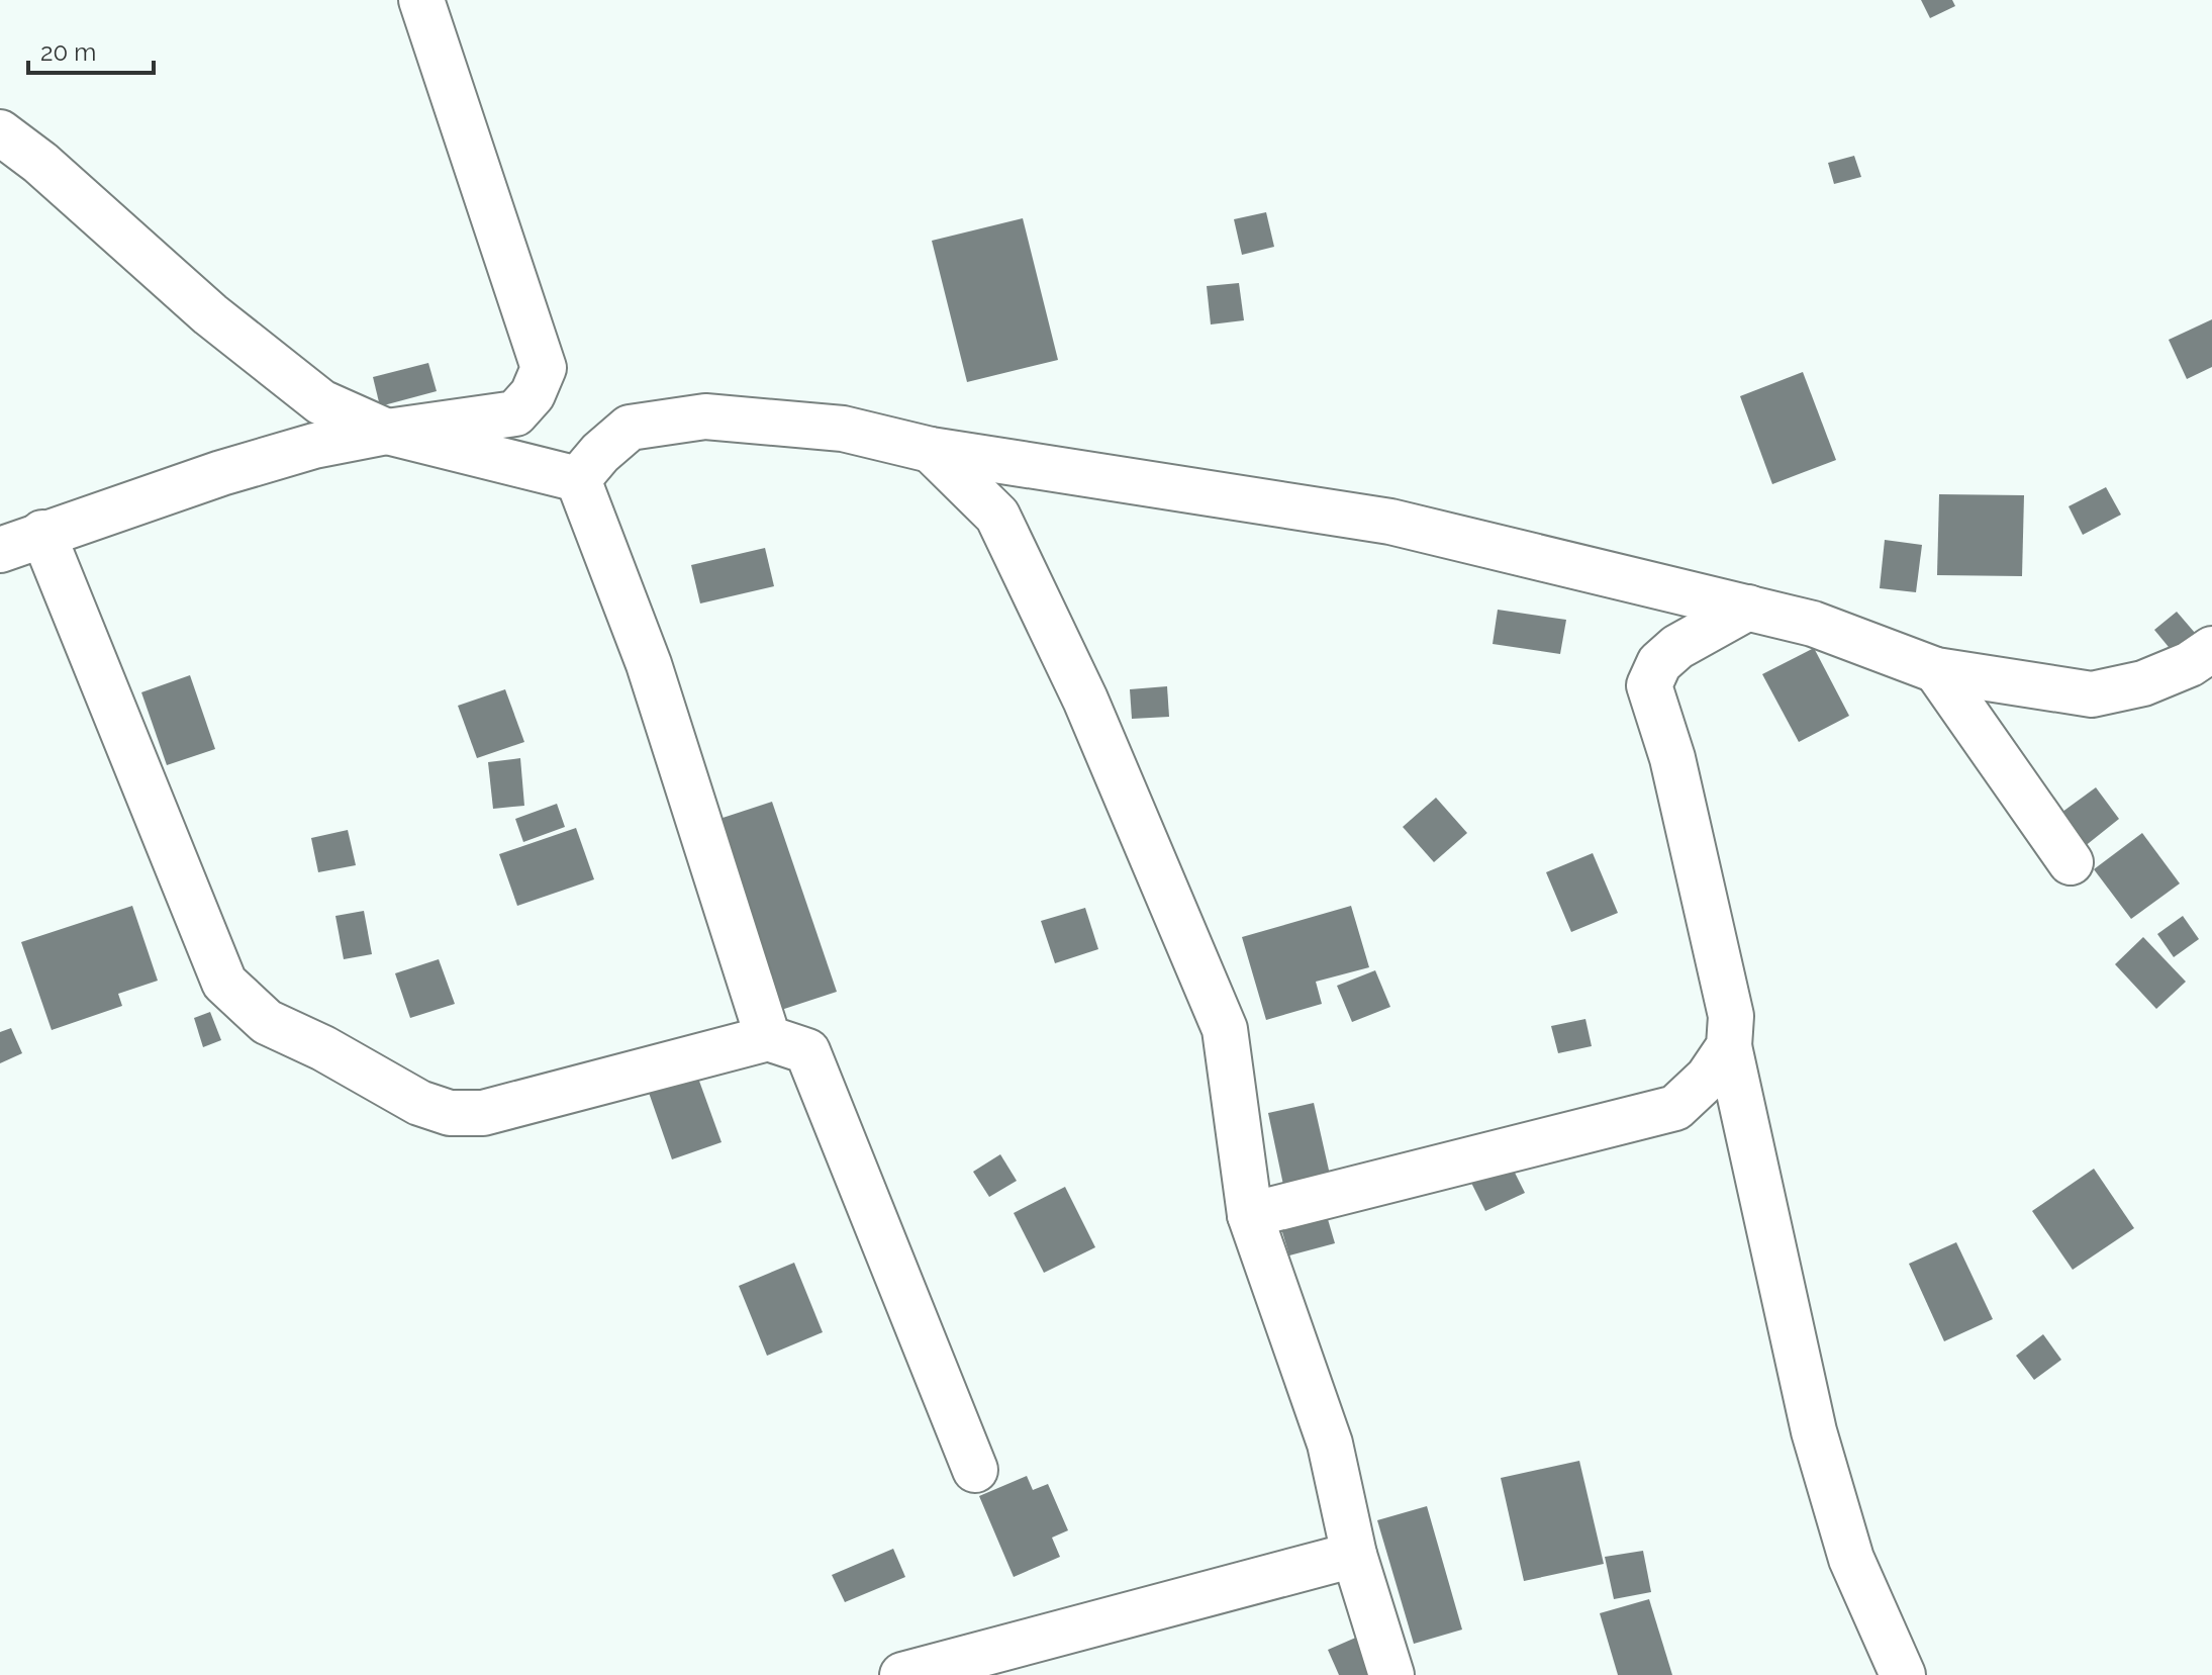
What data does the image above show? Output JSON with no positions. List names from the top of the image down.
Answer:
{
  "scale_bar": "20 m"
}
